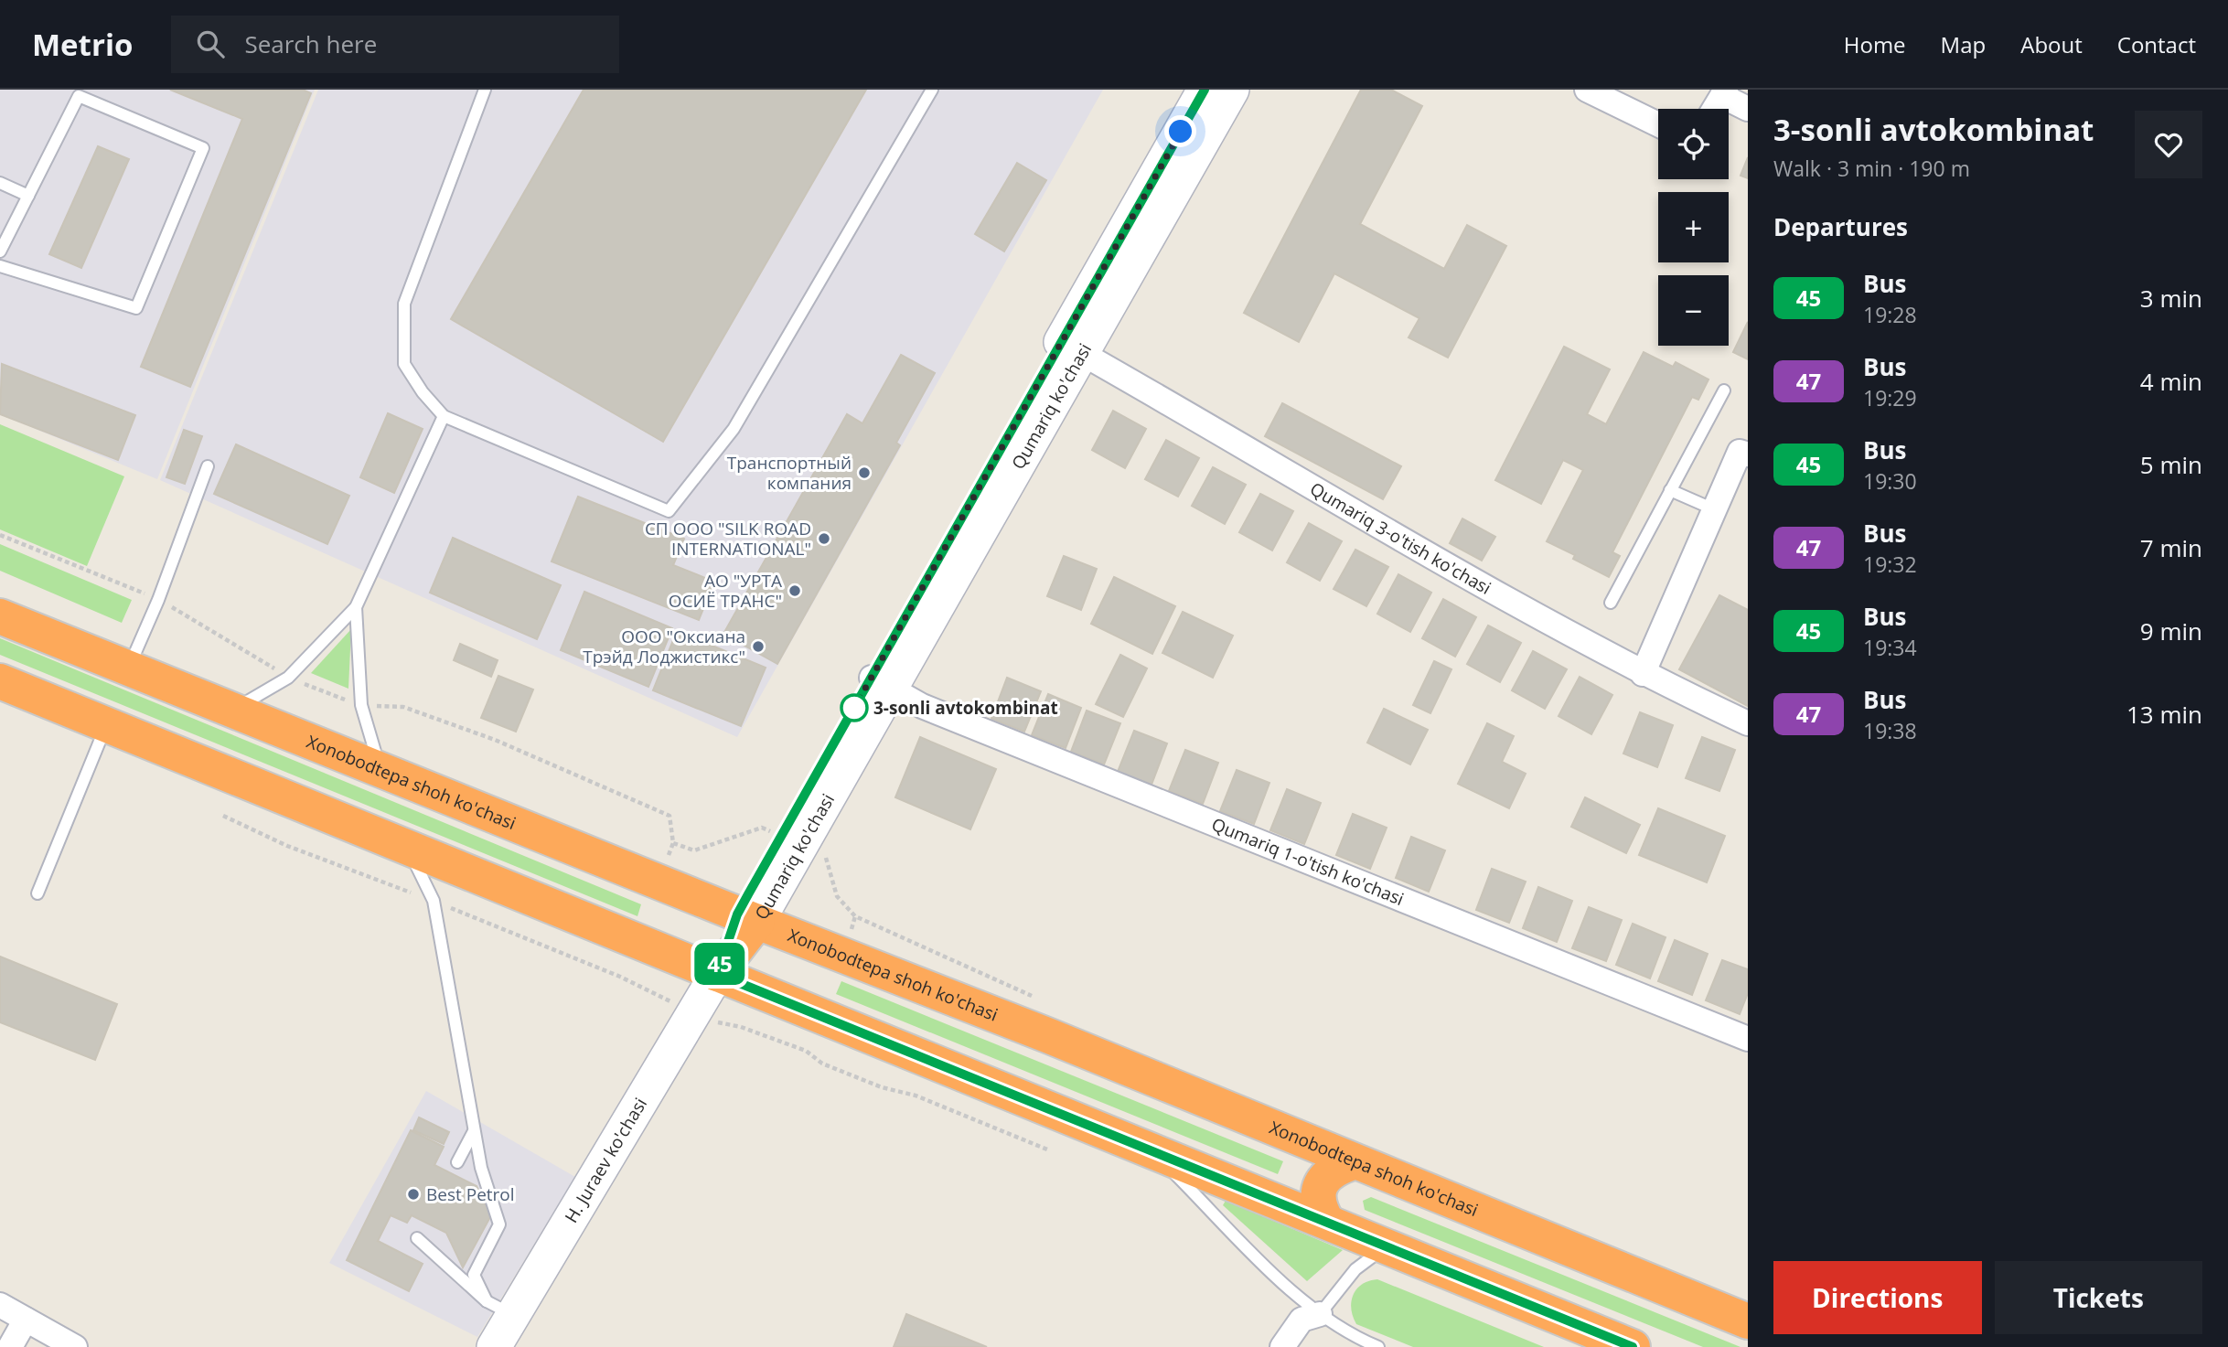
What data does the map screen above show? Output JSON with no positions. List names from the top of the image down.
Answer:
{
  "streets": {
    "highway": ["Qumariq ko'chasi", "Xonobodtepa shoh ko'chasi"],
    "main road": ["H. Juraev ko'chasi"],
    "street": ["Qumariq 3-o'tish ko'chasi", "Qumariq 1-o'tish ko'chasi"]
  },
  "crossings": [
    ["Qumariq ko'chasi", "Qumariq 3-o'tish ko'chasi"],
    ["Qumariq ko'chasi", "Xonobodtepa shoh ko'chasi"],
    ["Qumariq ko'chasi", "Qumariq 1-o'tish ko'chasi"],
    ["Qumariq ko'chasi", "H. Juraev ko'chasi"]
  ],
  "places": [
    "Транспортный компания",
    "СП ООО \"SILK ROAD INTERNATIONAL\"",
    "АО \"УРТА ОСИЁ ТРАНС\"",
    "ООО \"Оксиана Трэйд Лоджистикс\"",
    "3-sonli avtokombinat",
    "Best Petrol"
  ],
  "lines": ["bus line 45"],
  "page": {
    "header": "Metrio",
    "search": "Search here",
    "nav": [
      "Home",
      "Map",
      "About",
      "Contact"
    ],
    "on_map": "45",
    "heading": [
      ["3-sonli avtokombinat", "Walk · 3 min · 190 m"],
      "Departures"
    ],
    "map_buttons": ["+", "−"],
    "list": [
      {
        "mark": "45",
        "name": "Bus",
        "note": "19:28",
        "value": "3 min"
      },
      {
        "mark": "47",
        "name": "Bus",
        "note": "19:29",
        "value": "4 min"
      },
      {
        "mark": "45",
        "name": "Bus",
        "note": "19:30",
        "value": "5 min"
      },
      {
        "mark": "47",
        "name": "Bus",
        "note": "19:32",
        "value": "7 min"
      },
      {
        "mark": "45",
        "name": "Bus",
        "note": "19:34",
        "value": "9 min"
      },
      {
        "mark": "47",
        "name": "Bus",
        "note": "19:38",
        "value": "13 min"
      }
    ],
    "buttons": ["Directions", "Tickets"]
  }
}
